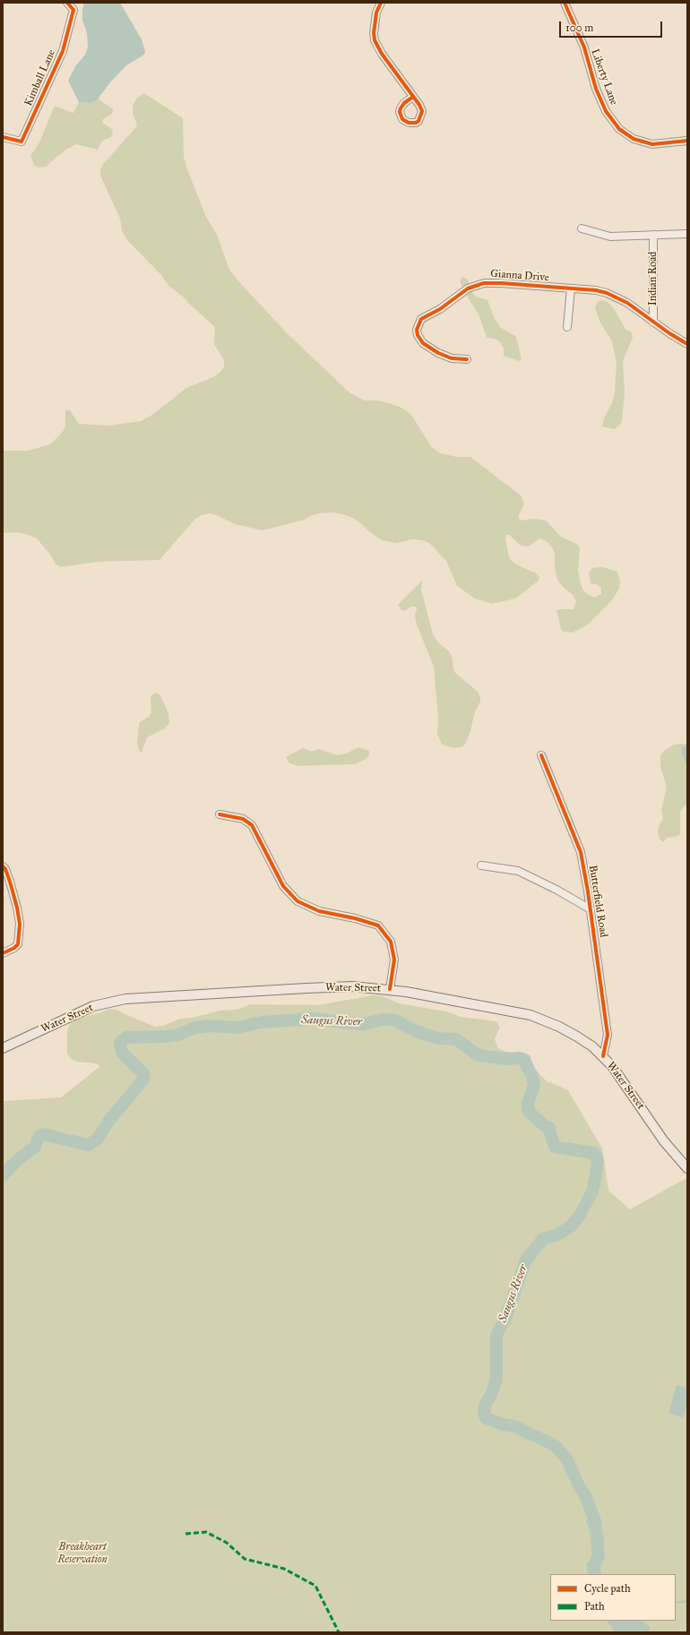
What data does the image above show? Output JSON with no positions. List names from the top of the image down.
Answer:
{
  "streets": {
    "main road": ["Water Street"],
    "street": [
      "Liberty Lane",
      "Kimball Lane",
      "Gianna Drive",
      "Indian Road",
      "Butterfield Road"
    ]
  },
  "crossings": [
    ["Gianna Drive", "Indian Road"],
    ["Butterfield Road", "Water Street"]
  ],
  "water": ["Saugus River"],
  "parks": ["Breakheart Reservation"],
  "legend": ["Cycle path", "Path"],
  "scale_bar": "100 m"
}
